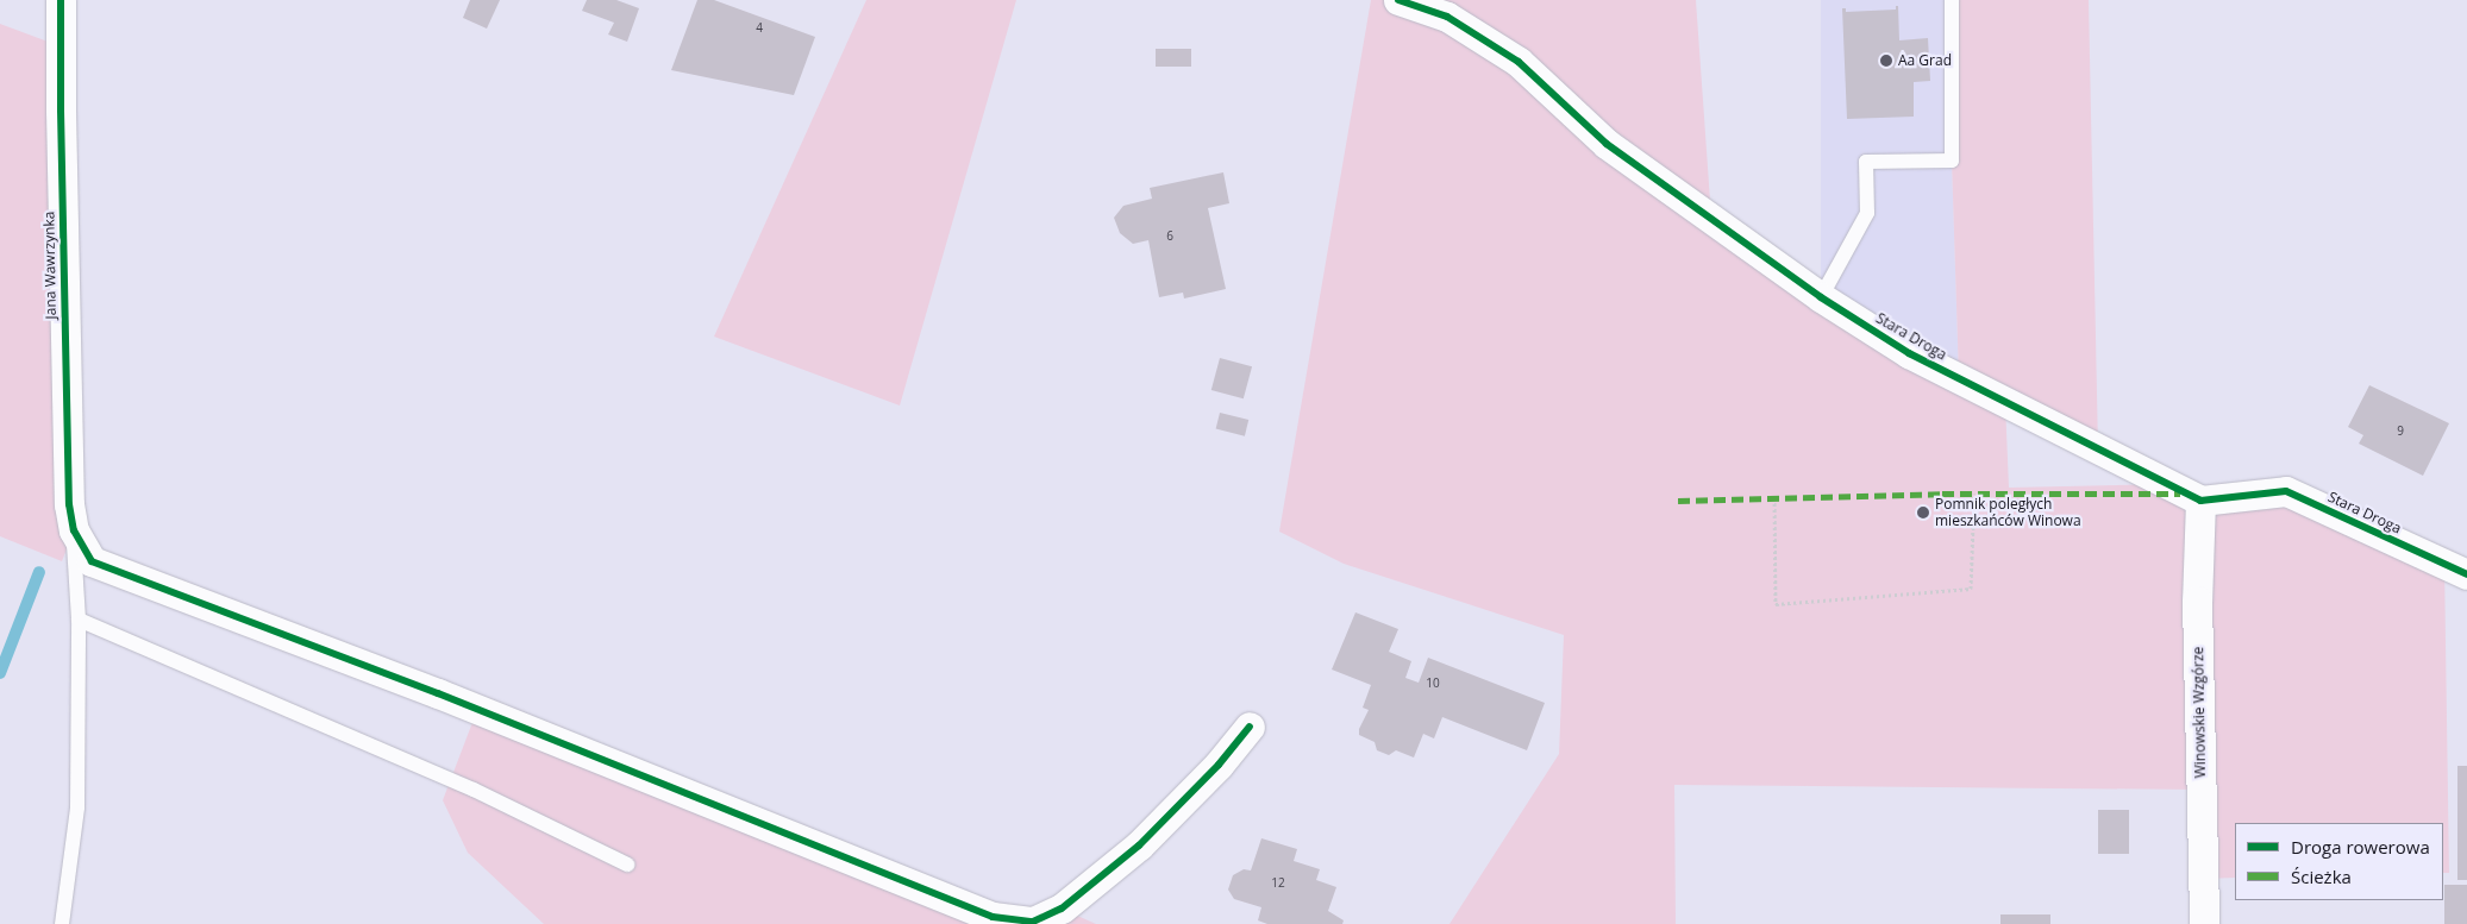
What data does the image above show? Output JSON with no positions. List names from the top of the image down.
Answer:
{
  "streets": {
    "street": ["Jana Wawrzynka", "Stara Droga", "Winowskie Wzgórze"]
  },
  "crossings": [
    ["Stara Droga", "Winowskie Wzgórze"]
  ],
  "places": ["Aa Grad", "Pomnik poległych mieszkańców Winowa"],
  "house_numbers": [
    "4",
    "6",
    "9",
    "10",
    "12"
  ],
  "legend": ["Droga rowerowa", "Ścieżka"]
}
